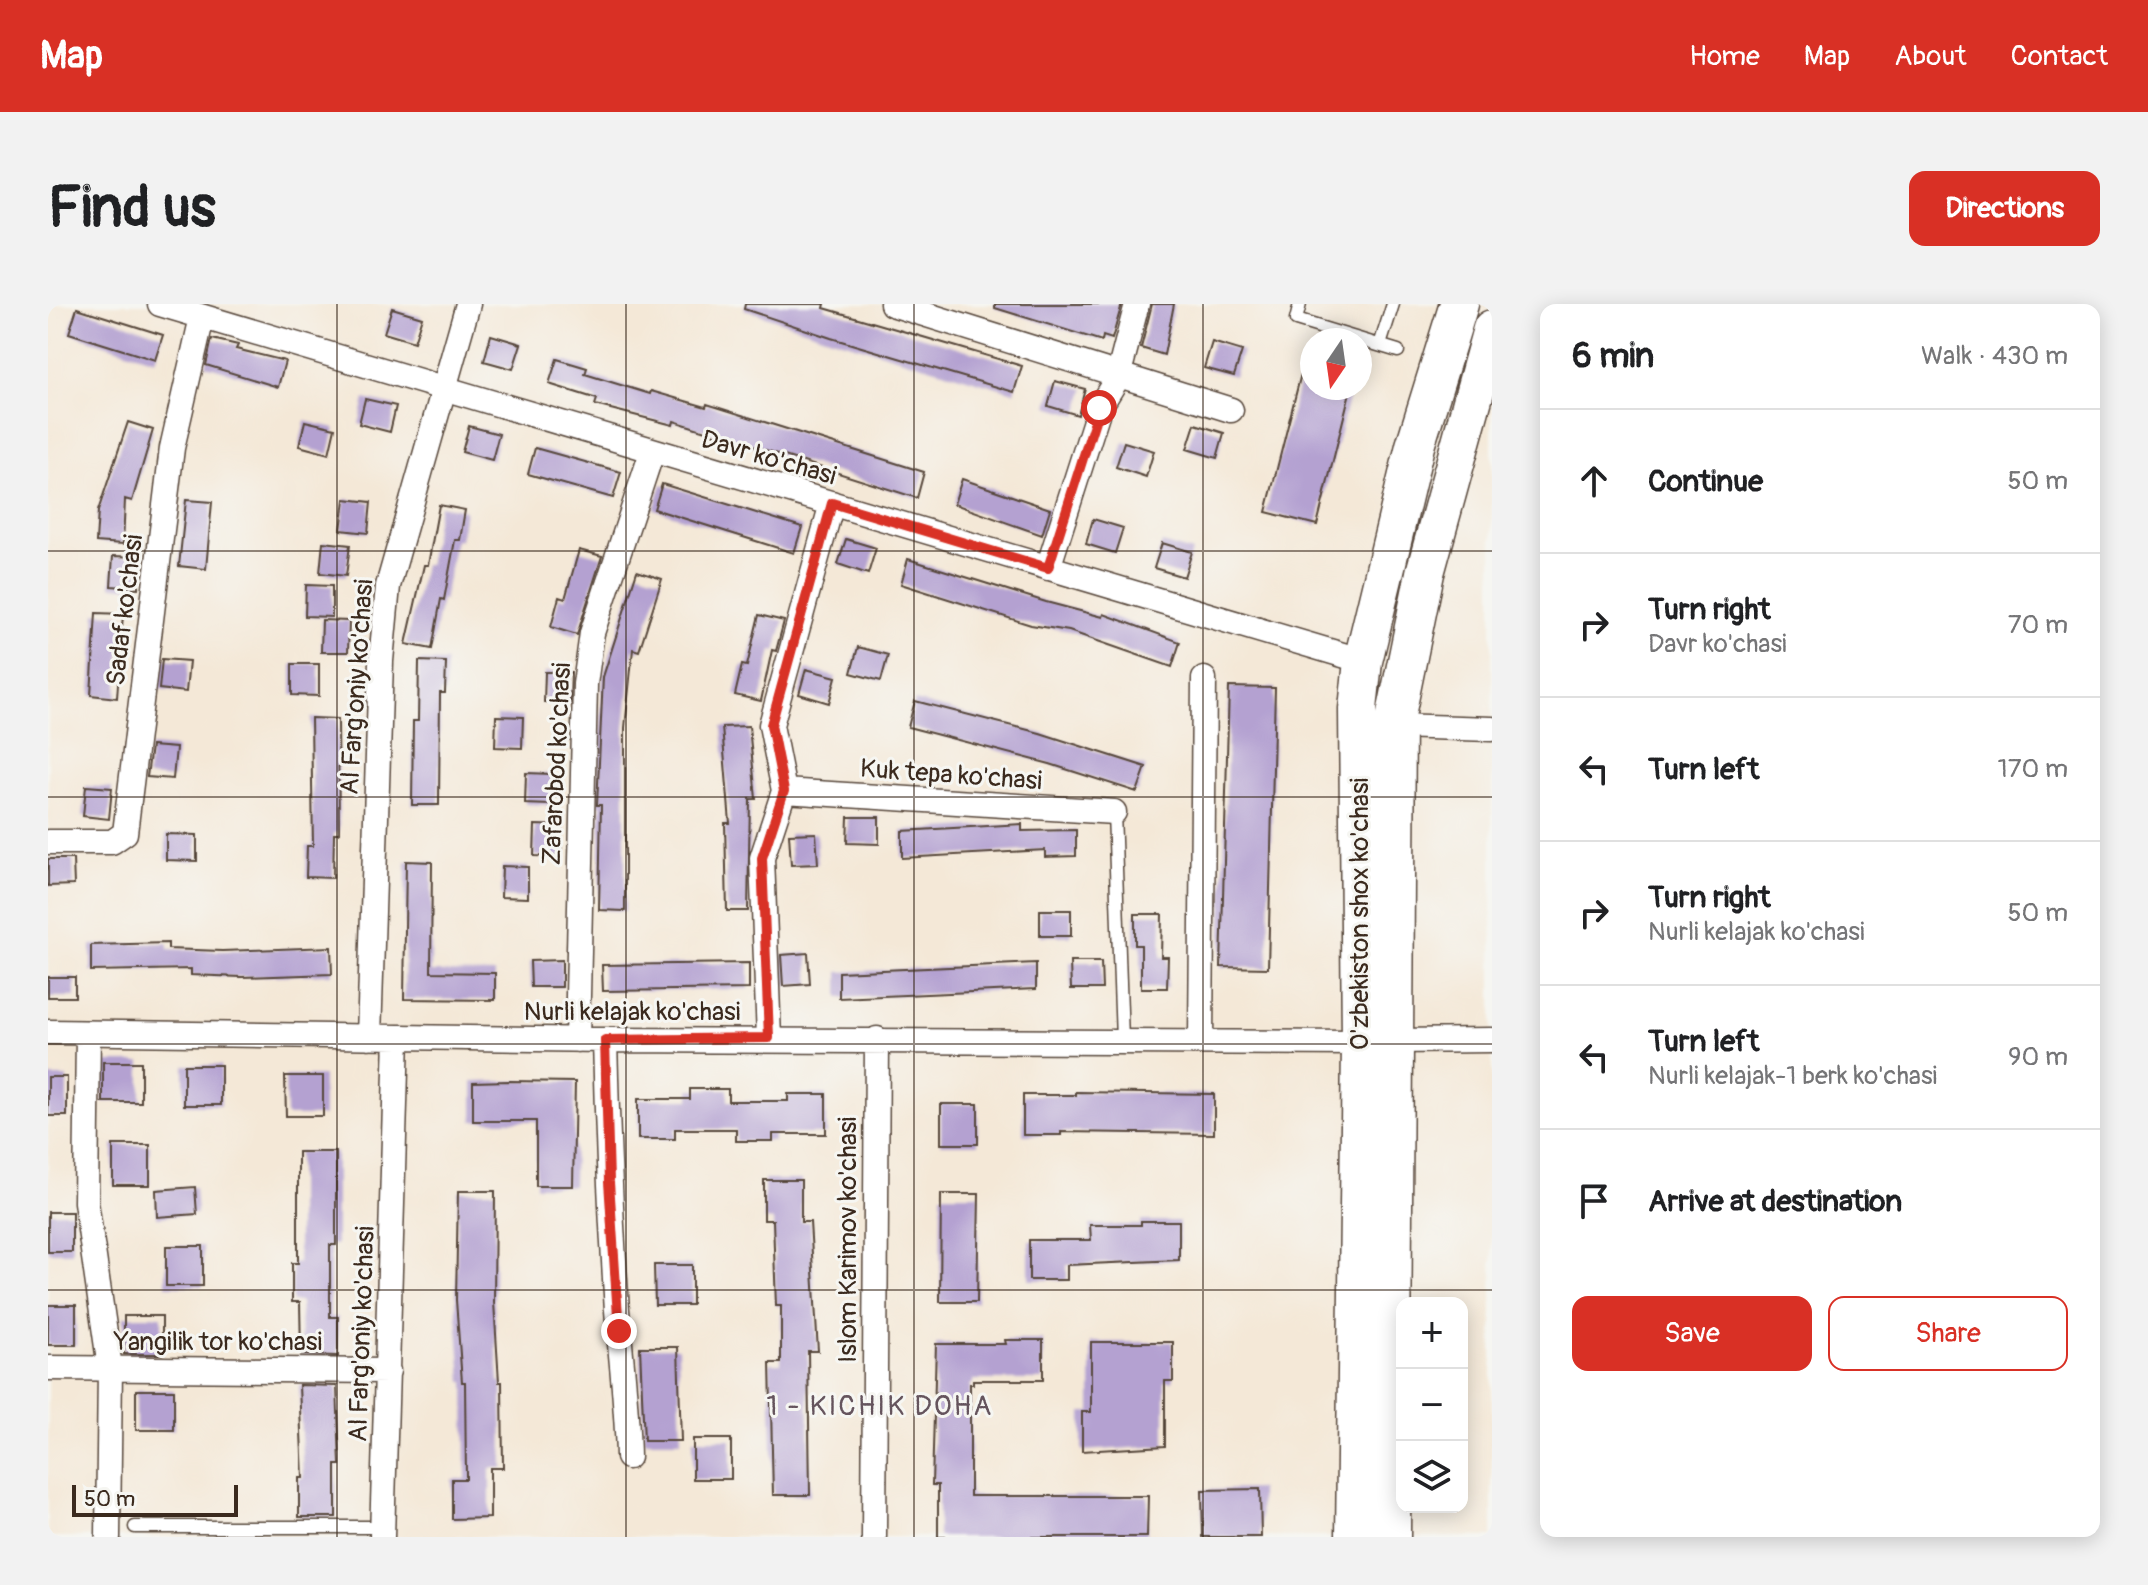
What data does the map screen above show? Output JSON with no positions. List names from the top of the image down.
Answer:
{
  "streets": {
    "main road": ["O'zbekiston shox ko'chasi"],
    "street": [
      "Davr ko'chasi",
      "Sadaf ko'chasi",
      "Al Farg'oniy ko'chasi",
      "Zafarobod ko'chasi",
      "Kuk tepa ko'chasi",
      "Nurli kelajak ko'chasi",
      "Islom Karimov ko'chasi",
      "Yangilik tor ko'chasi"
    ]
  },
  "crossings": [
    ["Davr ko'chasi", "Sadaf ko'chasi"],
    ["Davr ko'chasi", "Al Farg'oniy ko'chasi"],
    ["Davr ko'chasi", "Zafarobod ko'chasi"],
    ["Davr ko'chasi", "O'zbekiston shox ko'chasi"],
    ["Al Farg'oniy ko'chasi", "Nurli kelajak ko'chasi"],
    ["Al Farg'oniy ko'chasi", "Yangilik tor ko'chasi"],
    ["Zafarobod ko'chasi", "Nurli kelajak ko'chasi"],
    ["O'zbekiston shox ko'chasi", "Nurli kelajak ko'chasi"],
    ["Nurli kelajak ko'chasi", "Islom Karimov ko'chasi"]
  ],
  "districts": ["1 - KICHIK DOHA"],
  "scale_bar": "50 m",
  "north": "bottom",
  "page": {
    "header": "Map",
    "nav": [
      "Home",
      "Map",
      "About",
      "Contact"
    ],
    "buttons": [
      "Directions",
      ["Save", "Share"]
    ],
    "title": "Find us",
    "heading": ["6 min", "Walk · 430 m"],
    "list": [
      ["Continue", "50 m"],
      ["Turn right", "Davr ko'chasi", "70 m"],
      ["Turn left", "170 m"],
      ["Turn right", "Nurli kelajak ko'chasi", "50 m"],
      ["Turn left", "Nurli kelajak-1 berk ko'chasi", "90 m"],
      "Arrive at destination"
    ],
    "map_buttons": ["+", "−"],
    "scale": "50 m"
  }
}
